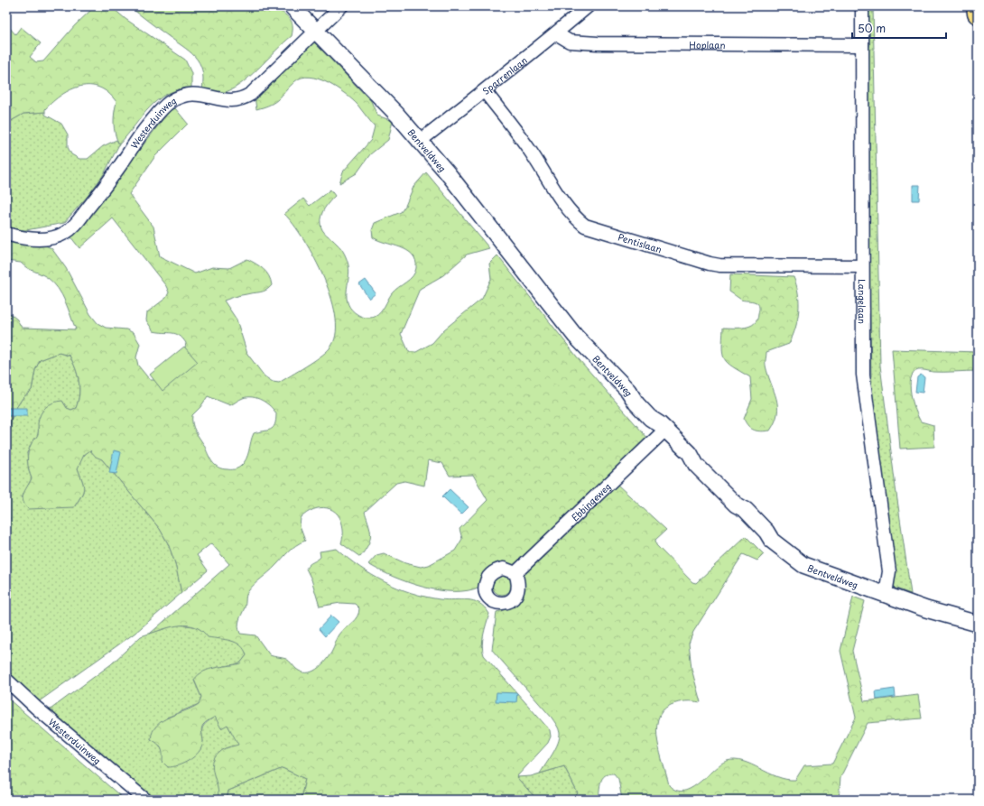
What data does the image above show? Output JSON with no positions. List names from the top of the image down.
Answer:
{
  "streets": {
    "street": [
      "Hoplaan",
      "Sparrenlaan",
      "Westerduinweg",
      "Bentveldweg",
      "Pentislaan",
      "Langelaan",
      "Ebbingeweg"
    ]
  },
  "crossings": [
    ["Hoplaan", "Sparrenlaan"],
    ["Hoplaan", "Langelaan"],
    ["Sparrenlaan", "Bentveldweg"],
    ["Sparrenlaan", "Pentislaan"],
    ["Westerduinweg", "Bentveldweg"],
    ["Bentveldweg", "Langelaan"],
    ["Bentveldweg", "Ebbingeweg"],
    ["Pentislaan", "Langelaan"]
  ],
  "scale_bar": "50 m"
}
